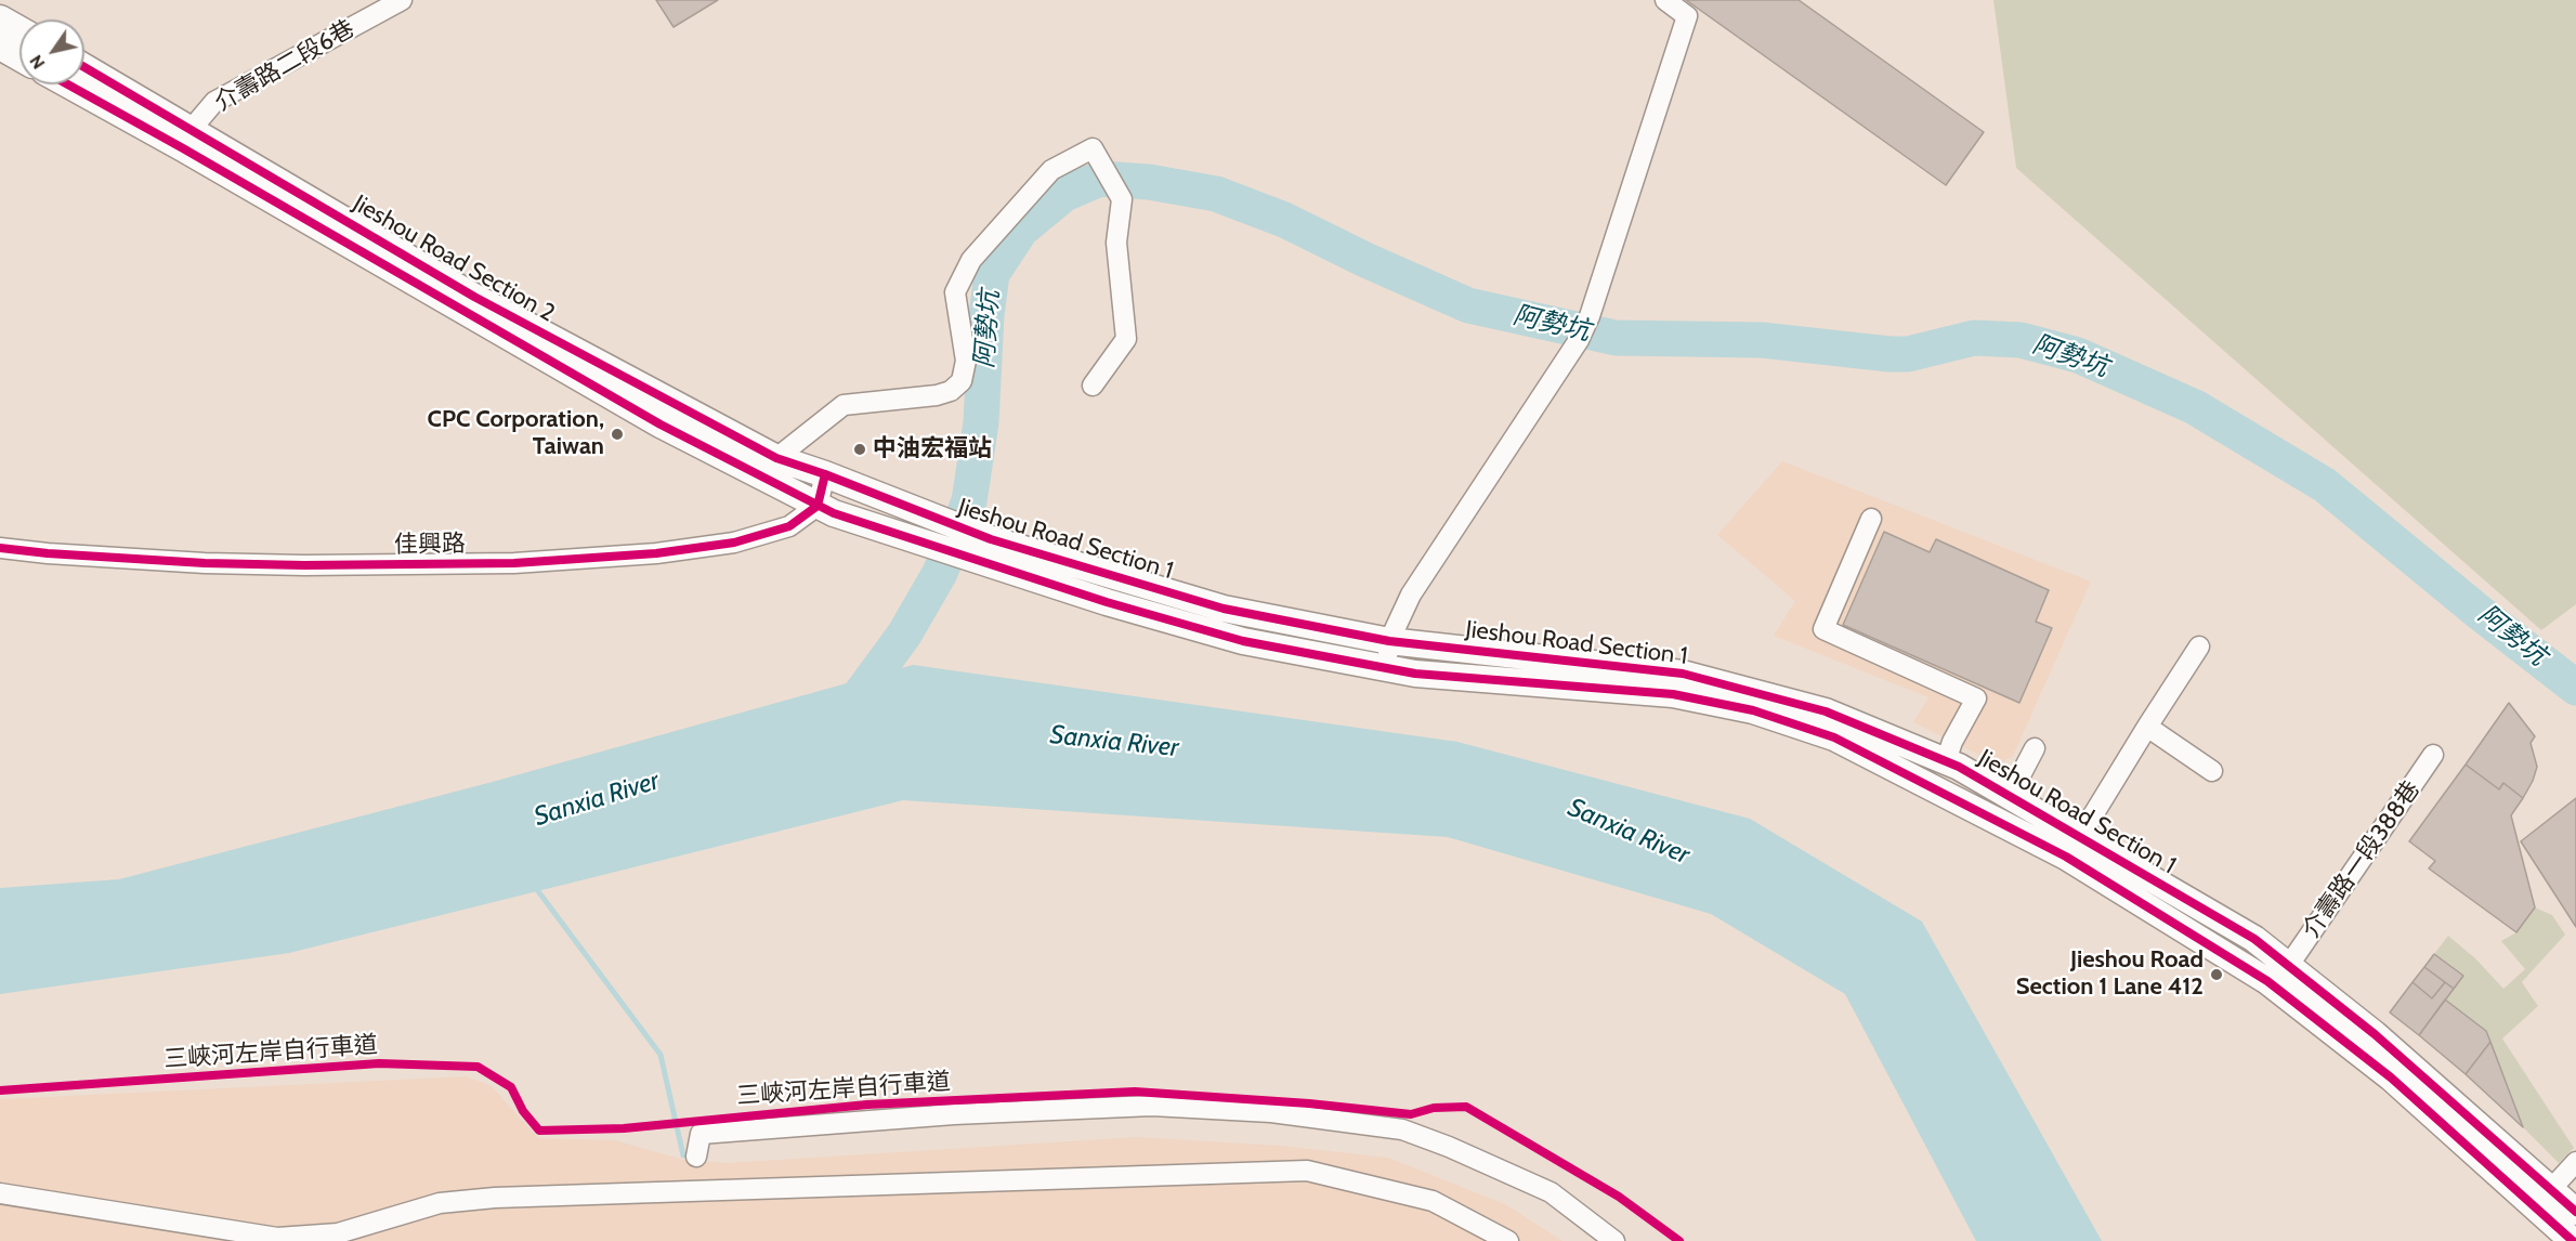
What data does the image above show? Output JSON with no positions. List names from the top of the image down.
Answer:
{
  "streets": {
    "main road": ["Jieshou Road Section 2", "Jieshou Road Section 1"],
    "street": ["介壽路二段6巷", "佳興路", "介壽路一段388巷"],
    "cycle path": ["三峽河左岸自行車道"]
  },
  "crossings": [
    ["介壽路二段6巷", "Jieshou Road Section 2"],
    ["Jieshou Road Section 2", "Jieshou Road Section 1"],
    ["Jieshou Road Section 2", "佳興路"],
    ["Jieshou Road Section 1", "佳興路"],
    ["Jieshou Road Section 1", "介壽路一段388巷"]
  ],
  "water": ["阿勢坑", "Sanxia River"],
  "places": ["CPC Corporation, Taiwan", "中油宏福站", "Jieshou Road Section 1 Lane 412"],
  "north": "bottom left"
}
